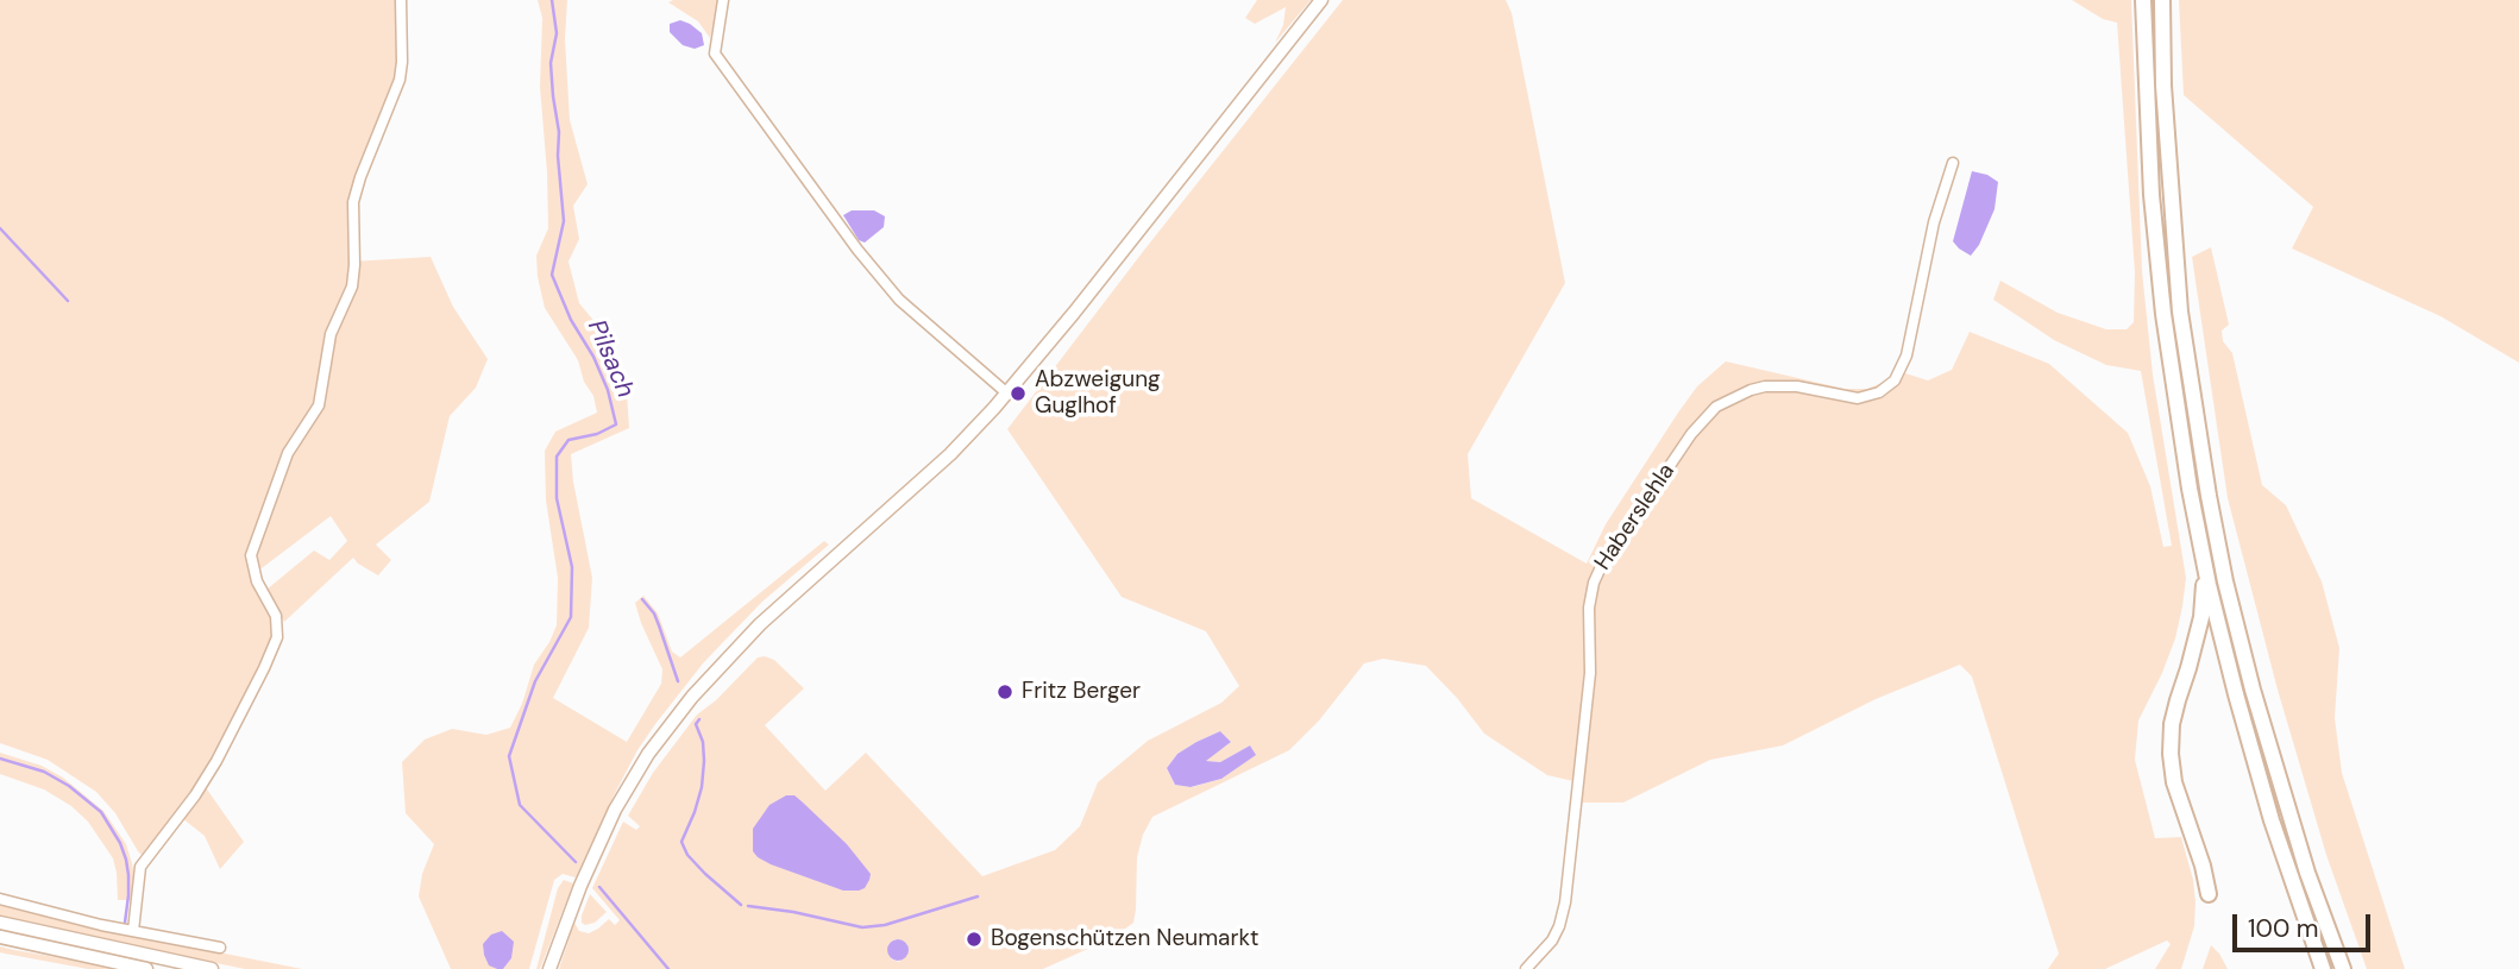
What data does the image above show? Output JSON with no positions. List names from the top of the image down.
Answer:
{
  "streets": {
    "street": ["Haberslehla"]
  },
  "water": ["Pilsach"],
  "places": ["Abzweigung Guglhof", "Fritz Berger", "Bogenschützen Neumarkt"],
  "scale_bar": "100 m"
}
